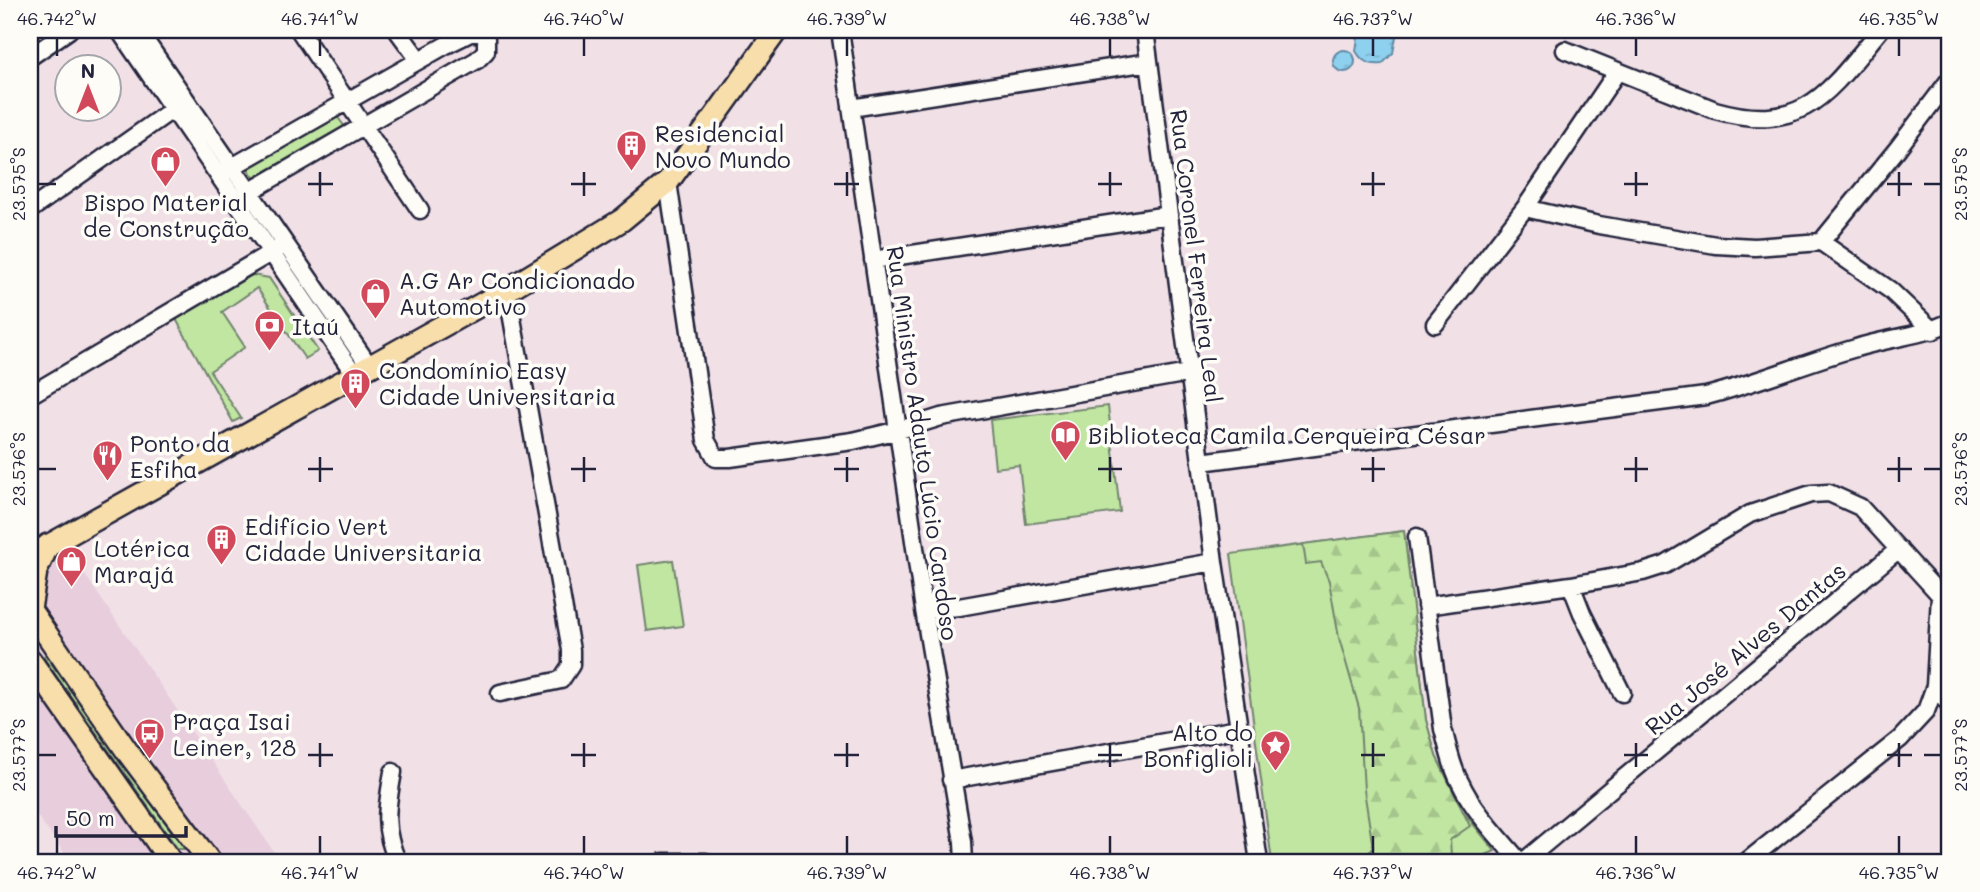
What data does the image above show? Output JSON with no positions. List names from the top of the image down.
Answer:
{
  "streets": {
    "street": ["Rua Coronel Ferreira Leal", "Rua Ministro Adauto Lúcio Cardoso", "Rua José Alves Dantas"]
  },
  "places": {
    "building": ["Residencial Novo Mundo", "Condomínio Easy Cidade Universitaria", "Edifício Vert Cidade Universitaria"],
    "shop": ["Bispo Material de Construção", "A.G Ar Condicionado Automotivo", "Lotérica Marajá"],
    "bank": ["Itaú"],
    "library": ["Biblioteca Camila Cerqueira César"],
    "restaurant": ["Ponto da Esfiha"],
    "bus stop": ["Praça Isai Leiner, 128"],
    "place": ["Alto do Bonfiglioli"]
  },
  "scale_bar": "50 m",
  "north": "top",
  "coordinates": [
    "46.742°W",
    "46.741°W",
    "46.740°W",
    "46.739°W",
    "46.738°W",
    "46.737°W",
    "46.736°W",
    "46.735°W",
    "23.575°S",
    "23.576°S",
    "23.577°S"
  ]
}
